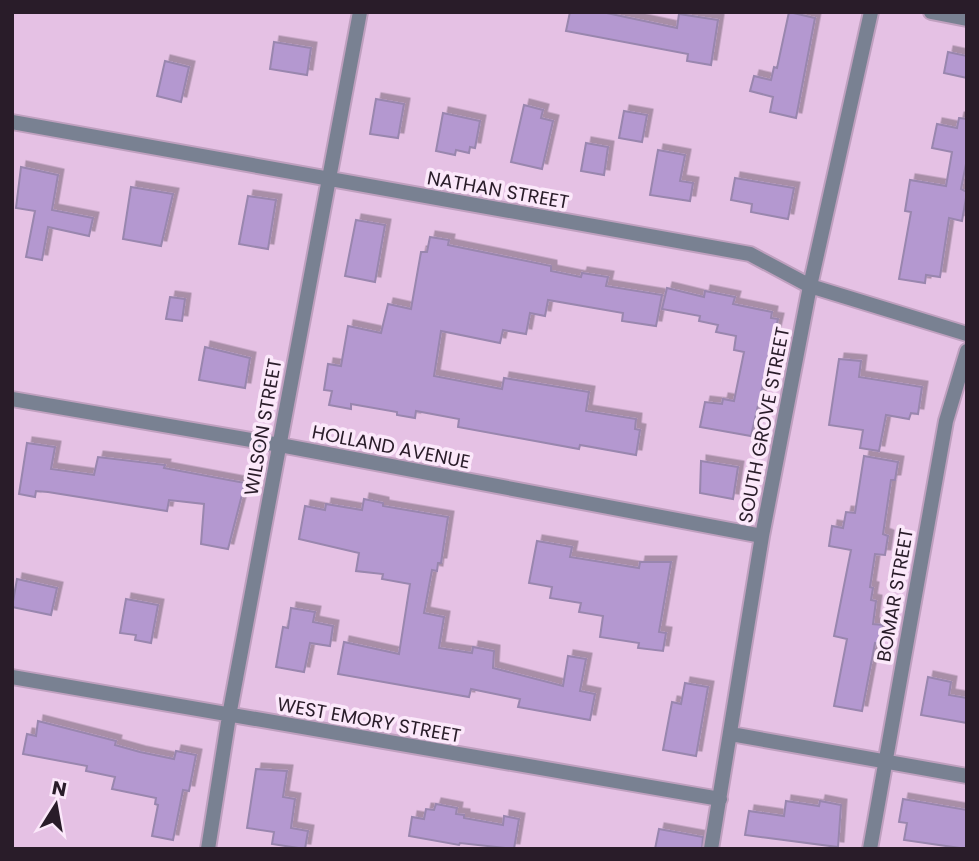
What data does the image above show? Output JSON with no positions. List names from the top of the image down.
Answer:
{
  "streets": {
    "street": [
      "NATHAN STREET",
      "SOUTH GROVE STREET",
      "WILSON STREET",
      "HOLLAND AVENUE",
      "BOMAR STREET",
      "WEST EMORY STREET"
    ]
  },
  "crossings": [
    ["NATHAN STREET", "SOUTH GROVE STREET"],
    ["NATHAN STREET", "WILSON STREET"],
    ["SOUTH GROVE STREET", "HOLLAND AVENUE"],
    ["SOUTH GROVE STREET", "WEST EMORY STREET"],
    ["WILSON STREET", "HOLLAND AVENUE"],
    ["WILSON STREET", "WEST EMORY STREET"]
  ],
  "north": "top"
}
